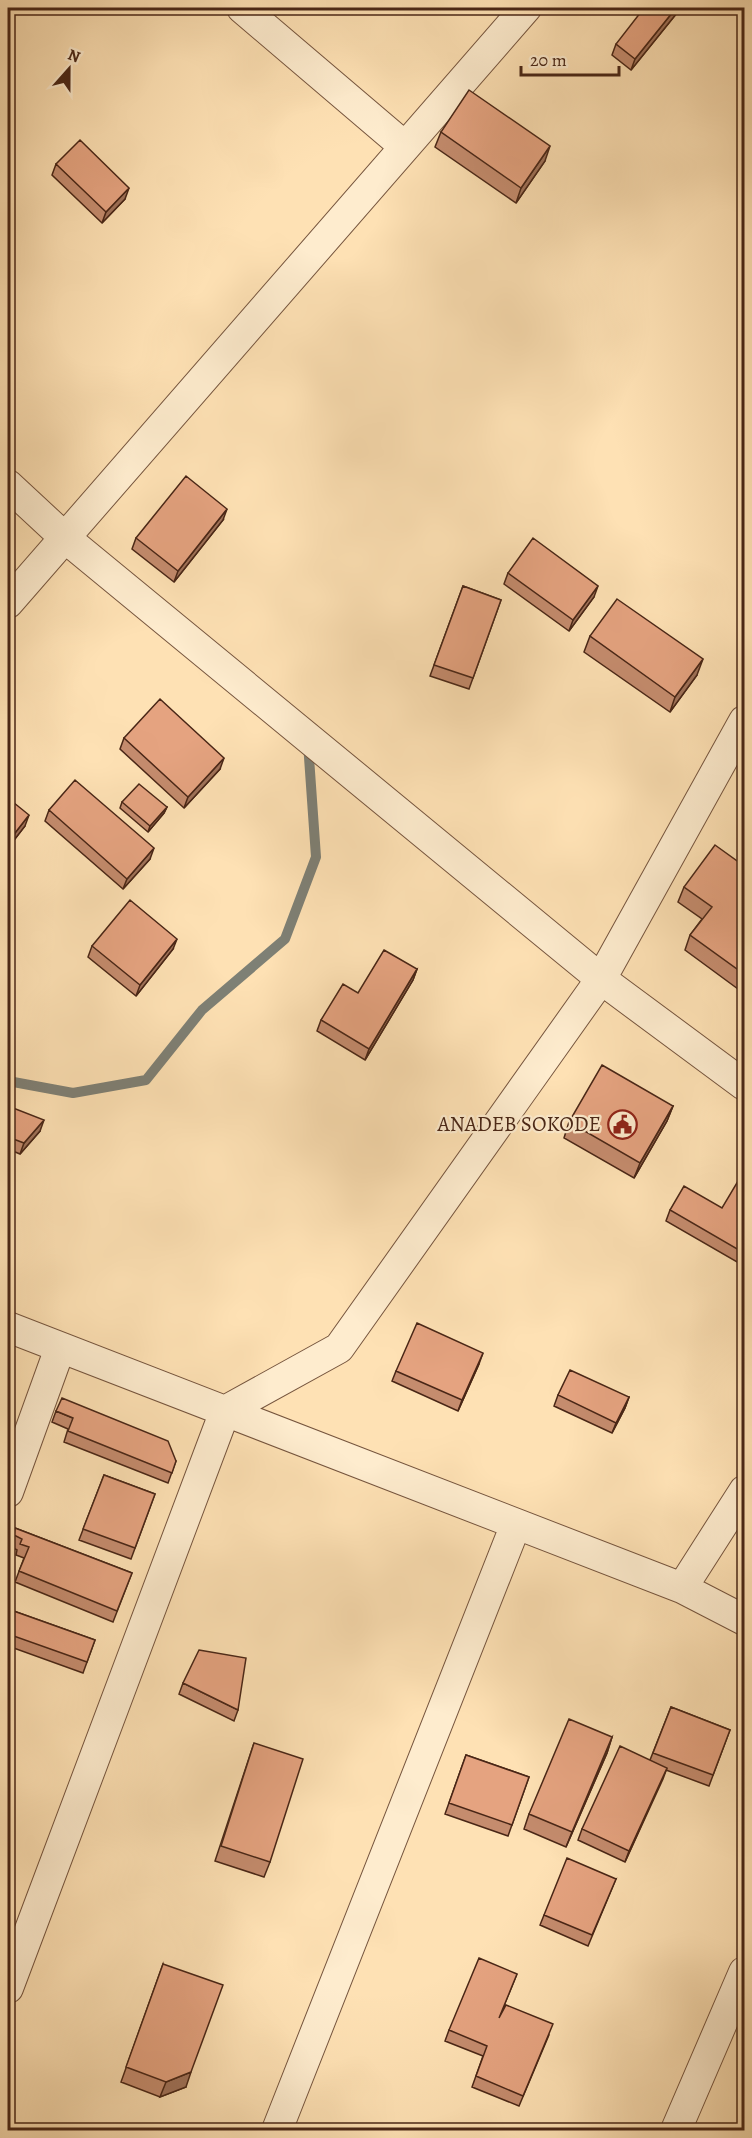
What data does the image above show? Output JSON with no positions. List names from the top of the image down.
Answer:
{
  "places": {
    "public building": ["ANADEB SOKODE"]
  },
  "scale_bar": "20 m",
  "north": "top"
}
